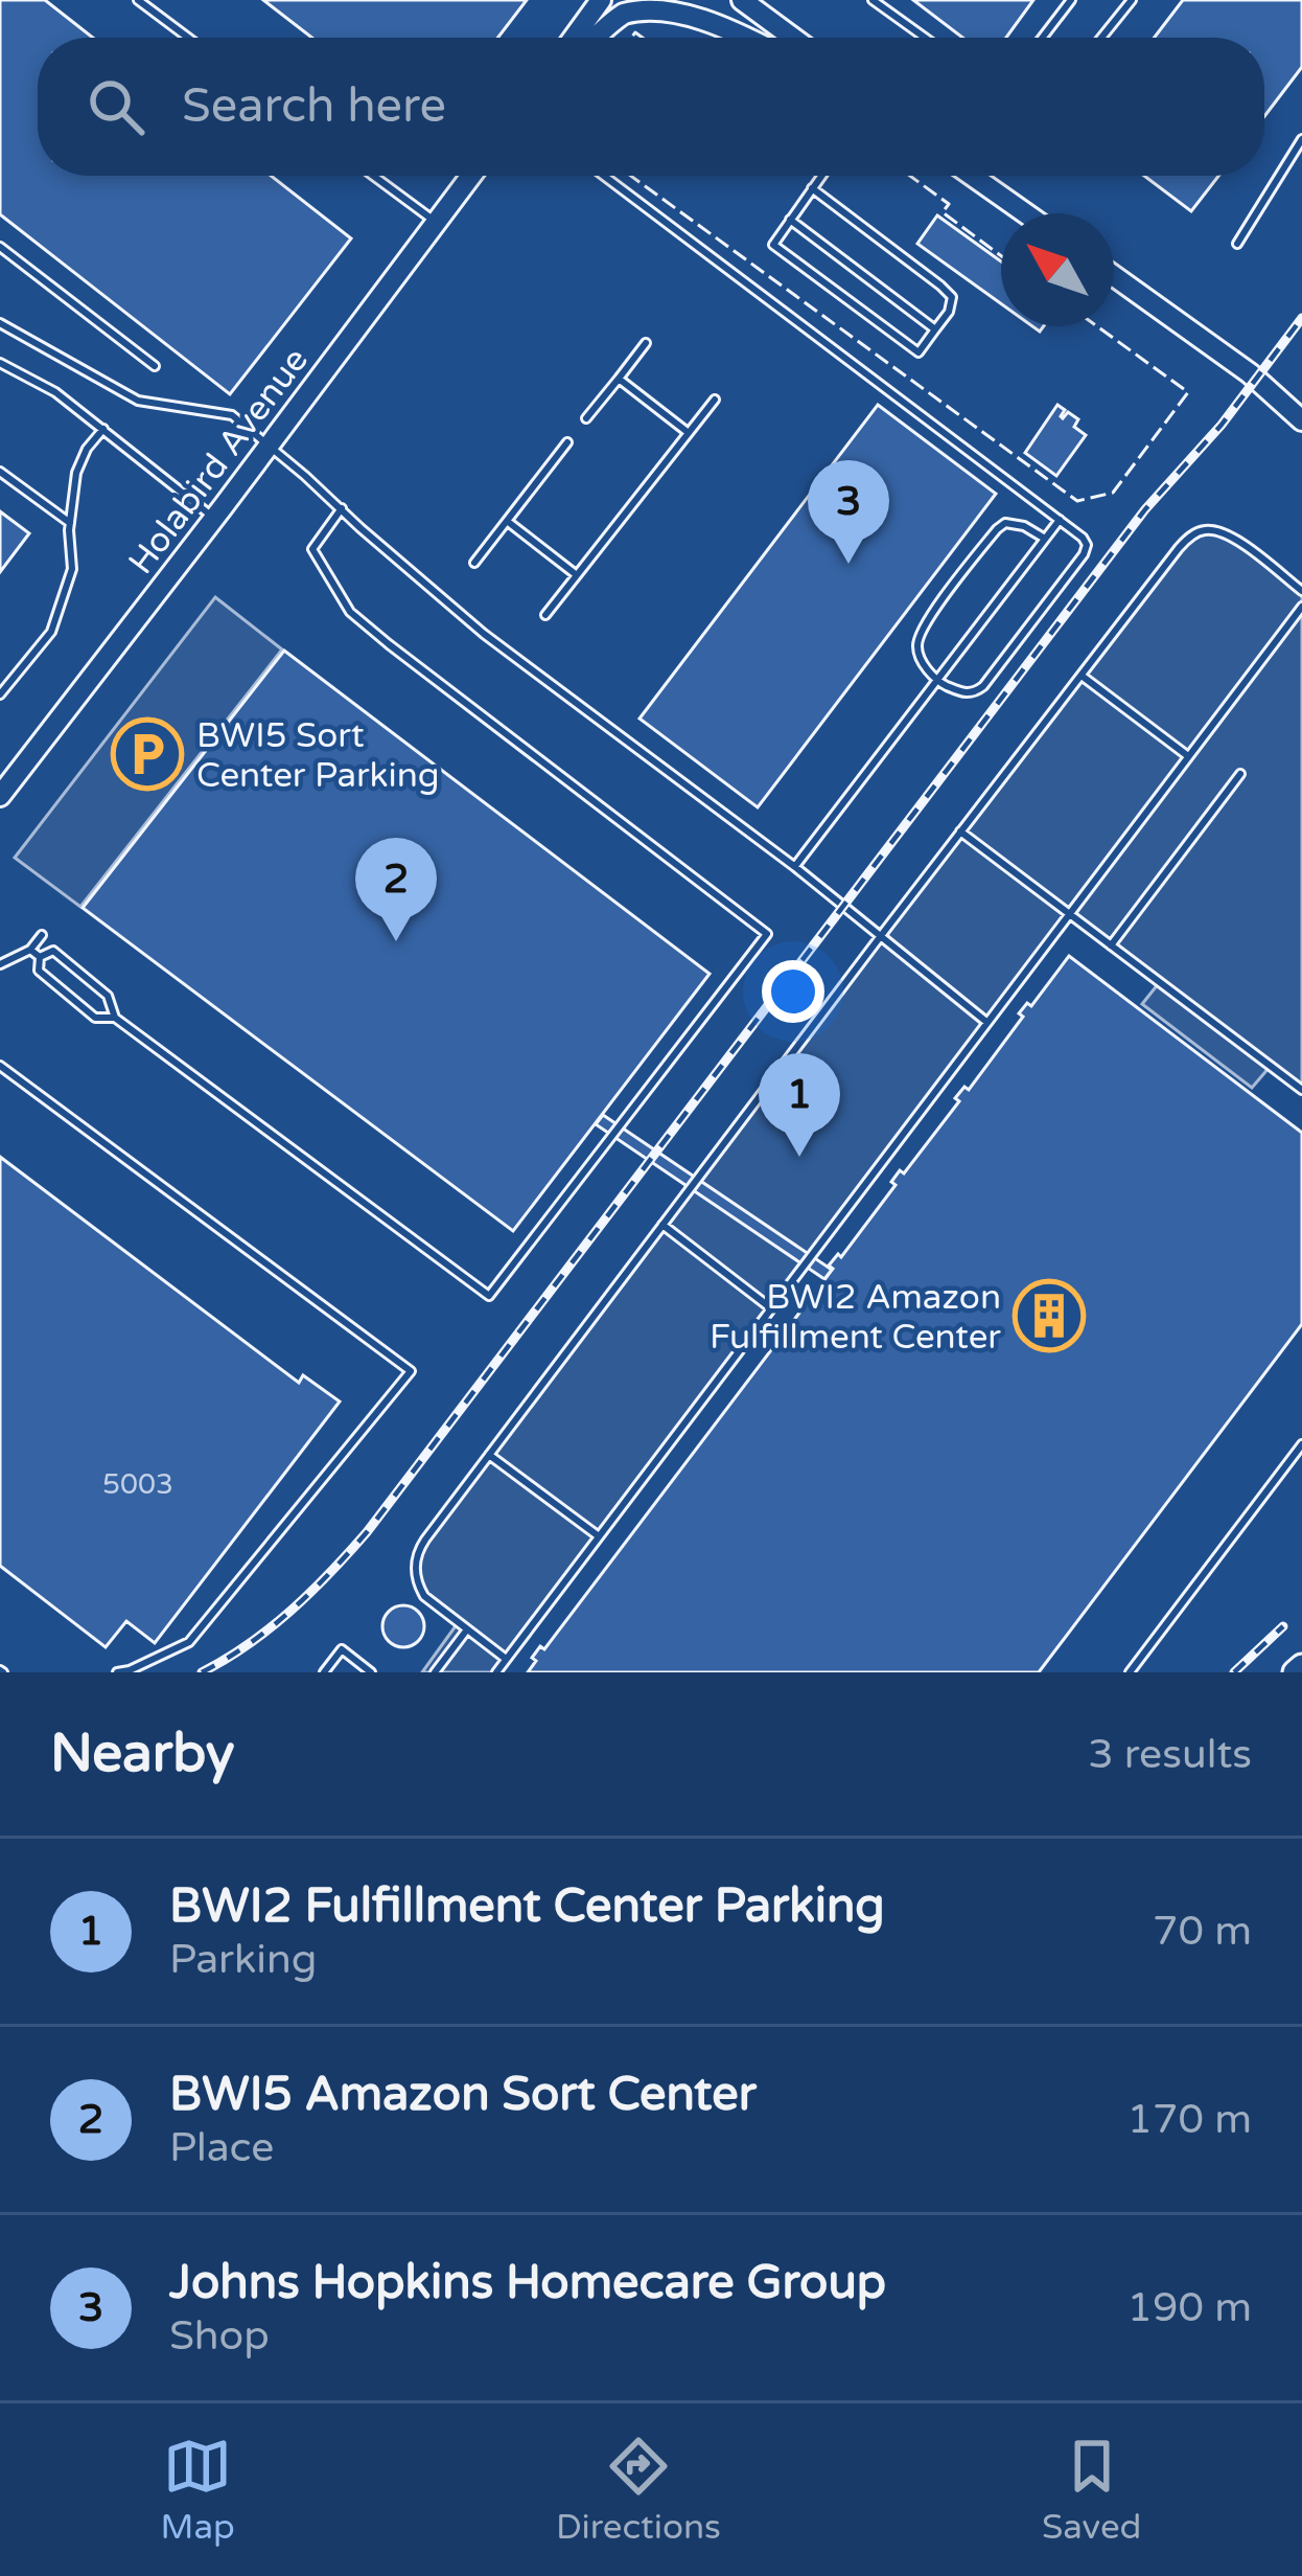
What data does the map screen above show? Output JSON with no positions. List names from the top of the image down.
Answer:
{
  "streets": {
    "main road": ["Holabird Avenue"]
  },
  "places": {
    "parking": ["BWI5 Sort Center Parking"],
    "building": ["BWI2 Amazon Fulfillment Center"]
  },
  "house_numbers": ["5003"],
  "north": "top left",
  "page": {
    "search": "Search here",
    "pins": ["3", "2", "1"],
    "heading": ["Nearby", "3 results"],
    "list": [
      {
        "mark": "1",
        "name": "BWI2 Fulfillment Center Parking",
        "note": "Parking",
        "value": "70 m"
      },
      {
        "mark": "2",
        "name": "BWI5 Amazon Sort Center",
        "note": "Place",
        "value": "170 m"
      },
      {
        "mark": "3",
        "name": "Johns Hopkins Homecare Group",
        "note": "Shop",
        "value": "190 m"
      }
    ],
    "nav": ["Map", "Directions", "Saved"]
  }
}
